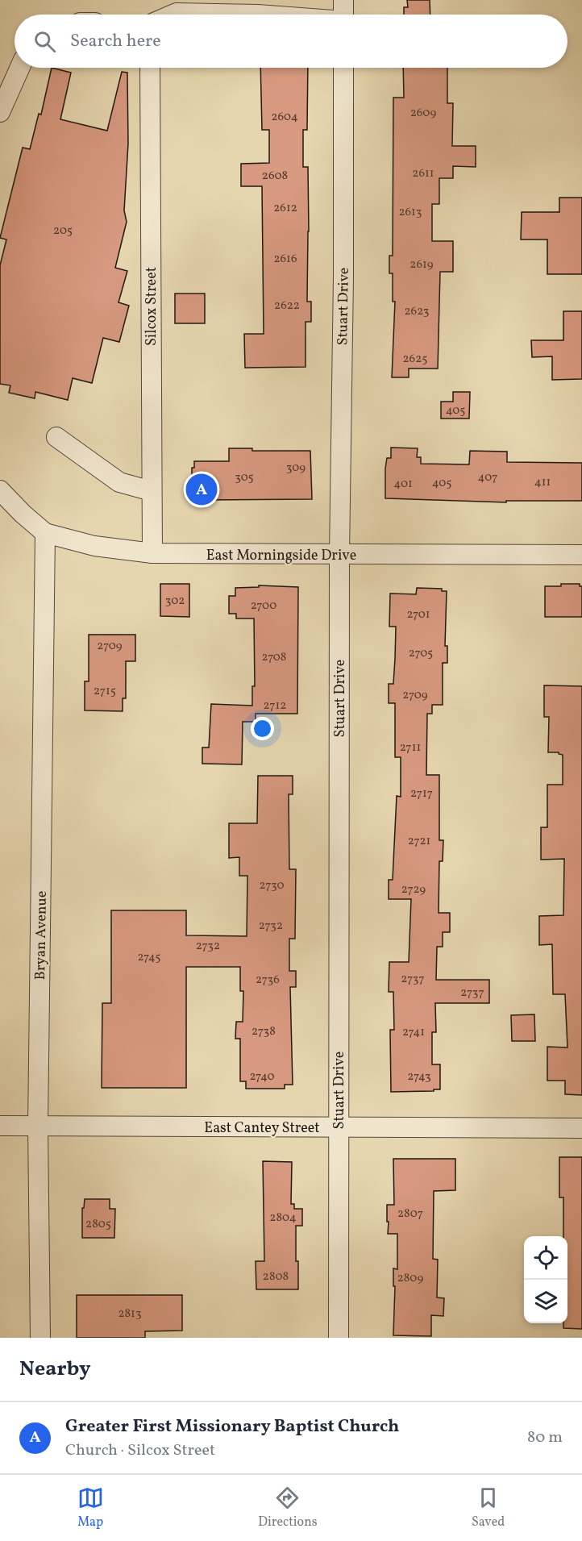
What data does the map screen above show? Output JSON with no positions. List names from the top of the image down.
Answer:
{
  "streets": {
    "street": [
      "Silcox Street",
      "Stuart Drive",
      "East Morningside Drive",
      "Bryan Avenue",
      "East Cantey Street"
    ]
  },
  "crossings": [
    ["Silcox Street", "East Morningside Drive"],
    ["Stuart Drive", "East Morningside Drive"],
    ["Stuart Drive", "East Cantey Street"],
    ["East Morningside Drive", "Bryan Avenue"],
    ["Bryan Avenue", "East Cantey Street"]
  ],
  "house_numbers": [
    "2609",
    "2604",
    "2611",
    "2608",
    "2612",
    "2613",
    "205",
    "2616",
    "2619",
    "2622",
    "2623",
    "2625",
    "405",
    "309",
    "305",
    "407",
    "411",
    "405",
    "401",
    "302",
    "2700",
    "2701",
    "2709",
    "2705",
    "2708",
    "2715",
    "2709",
    "2712",
    "2711",
    "2717",
    "2721",
    "2730",
    "2729",
    "2732",
    "2732",
    "2745",
    "2737",
    "2736",
    "2737",
    "2738",
    "2741",
    "2740",
    "2743",
    "2807",
    "2804",
    "2805",
    "2808",
    "2809",
    "2813"
  ],
  "page": {
    "search": "Search here",
    "pins": "A",
    "heading": "Nearby",
    "list": [
      {
        "mark": "A",
        "name": "Greater First Missionary Baptist Church",
        "note": "Church · Silcox Street",
        "value": "80 m"
      }
    ],
    "nav": ["Map", "Directions", "Saved"]
  }
}
